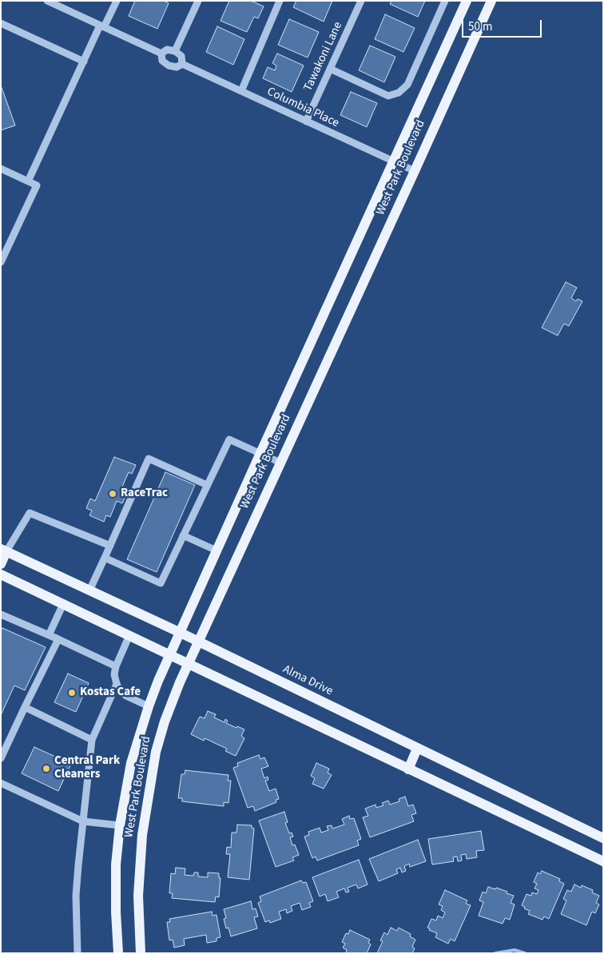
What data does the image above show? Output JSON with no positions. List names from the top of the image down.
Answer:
{
  "streets": {
    "main road": ["West Park Boulevard", "Alma Drive"],
    "street": ["Tawakoni Lane", "Columbia Place"]
  },
  "crossings": [
    ["Tawakoni Lane", "Columbia Place"],
    ["Columbia Place", "West Park Boulevard"],
    ["West Park Boulevard", "Alma Drive"]
  ],
  "places": ["RaceTrac", "Kostas Cafe", "Central Park Cleaners"],
  "scale_bar": "50 m"
}
